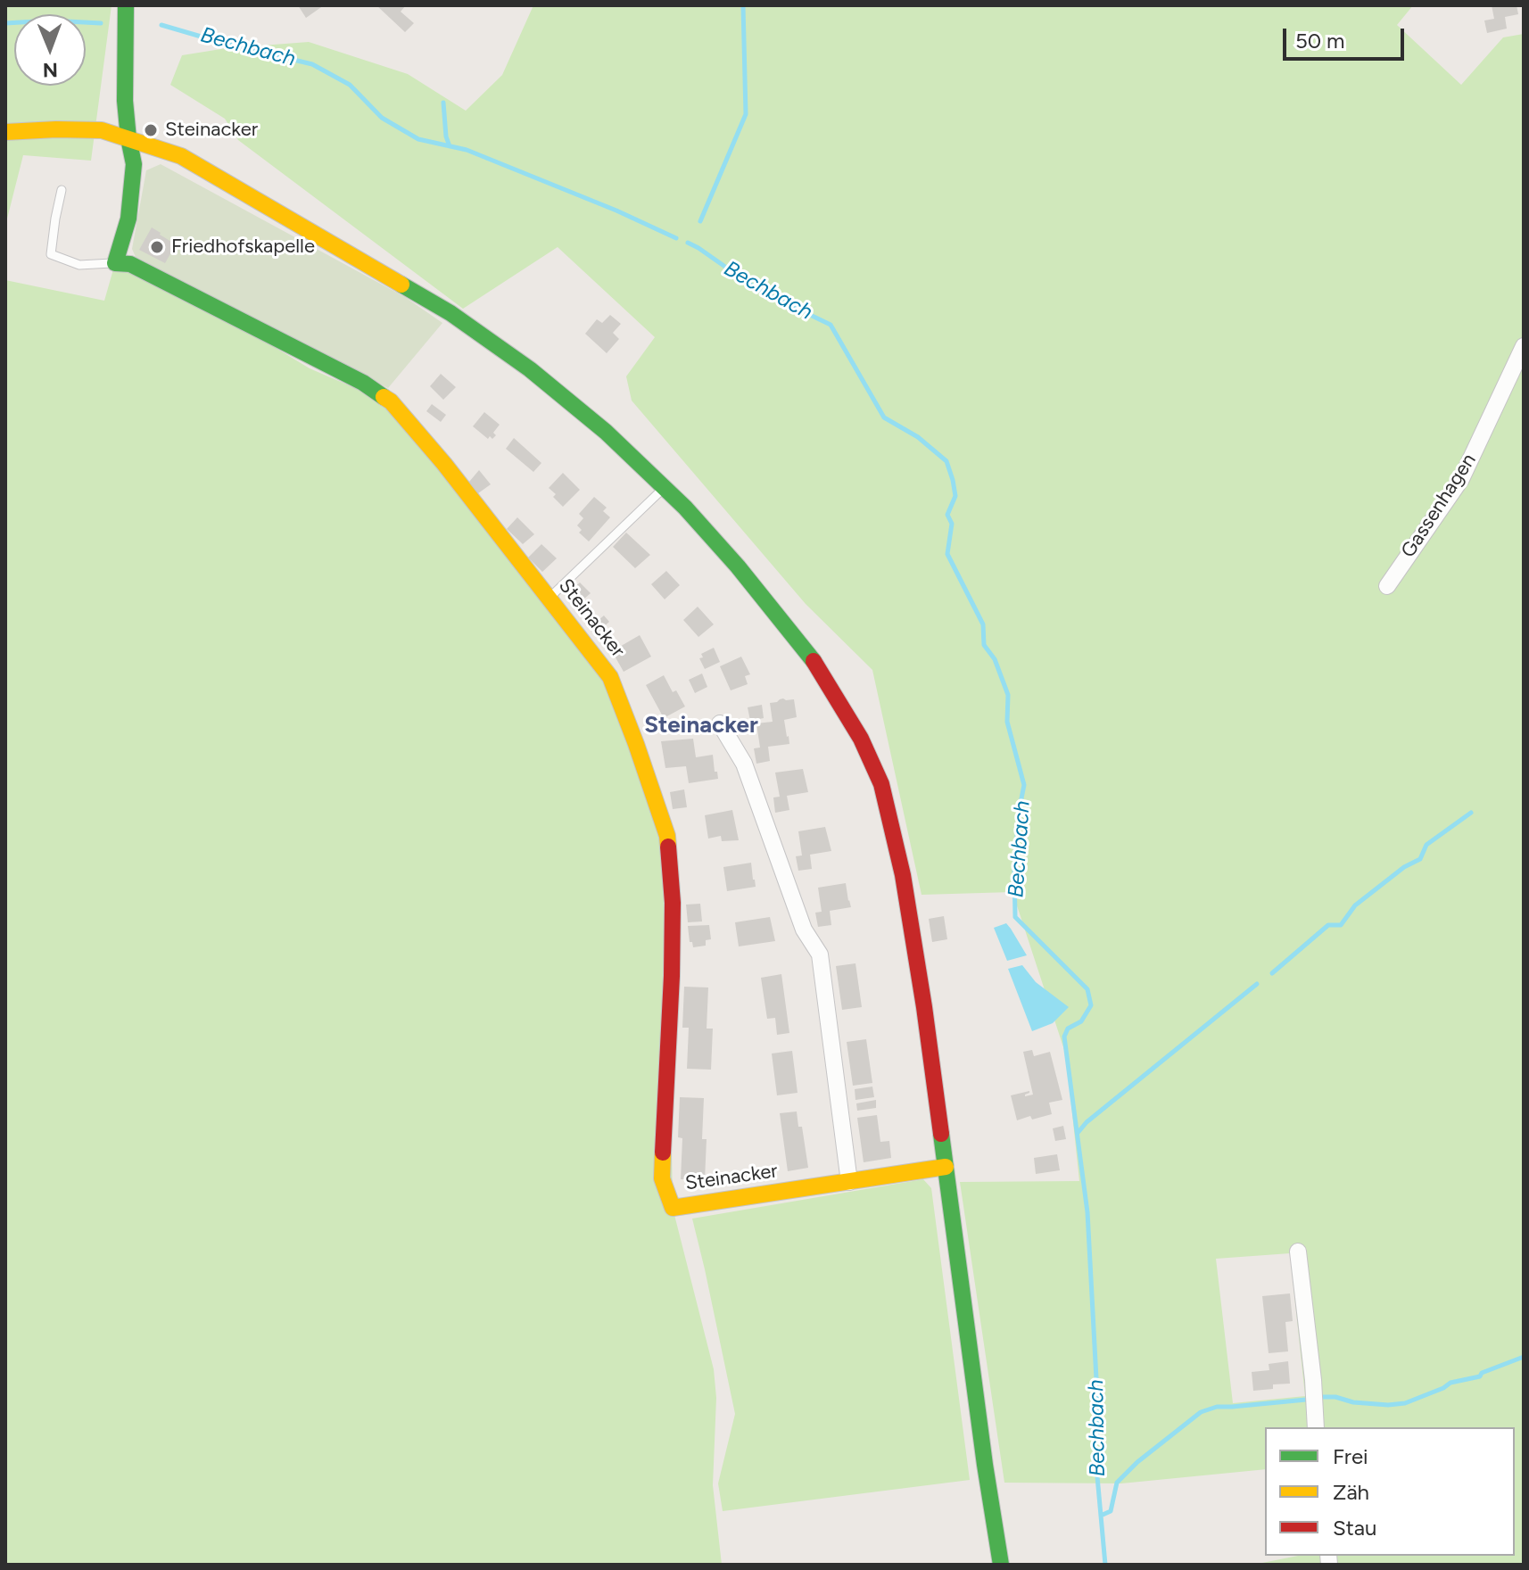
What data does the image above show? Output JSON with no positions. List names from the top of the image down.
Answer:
{
  "streets": {
    "main road": ["Steinacker"],
    "street": ["Gassenhagen"]
  },
  "districts": ["Steinacker"],
  "water": ["Bechbach"],
  "places": ["Steinacker", "Friedhofskapelle"],
  "legend": ["Frei", "Zäh", "Stau"],
  "scale_bar": "50 m",
  "north": "bottom"
}
